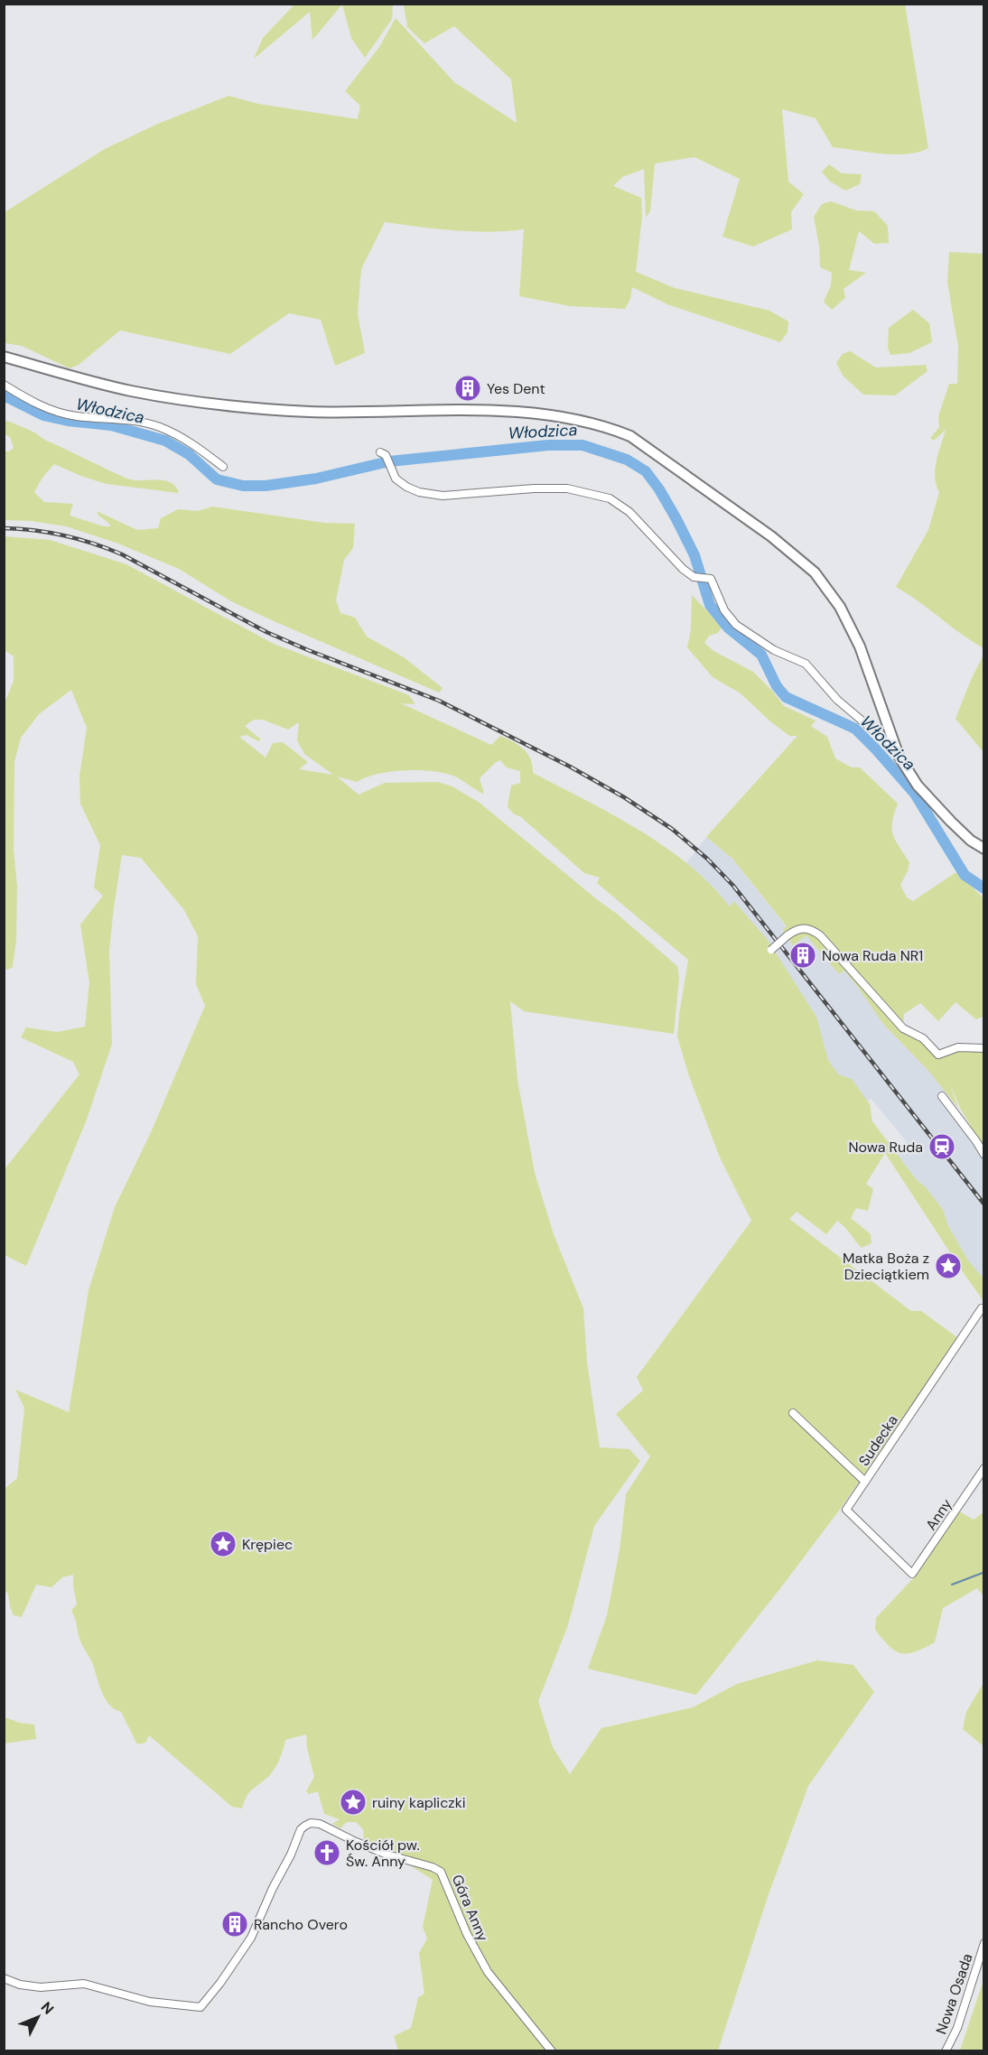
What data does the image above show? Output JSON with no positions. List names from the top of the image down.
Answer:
{
  "streets": {
    "street": [
      "Sudecka",
      "Anny",
      "Góra Anny",
      "Nowa Osada"
    ]
  },
  "crossings": [
    ["Sudecka", "Anny"]
  ],
  "water": ["Włodzica"],
  "places": {
    "building": ["Yes Dent", "Nowa Ruda NR1", "Rancho Overo"],
    "station": ["Nowa Ruda"],
    "place": ["Matka Boża z Dzieciątkiem", "Krępiec", "ruiny kapliczki"],
    "church": ["Kościół pw. Św. Anny"]
  },
  "north": "top right"
}
